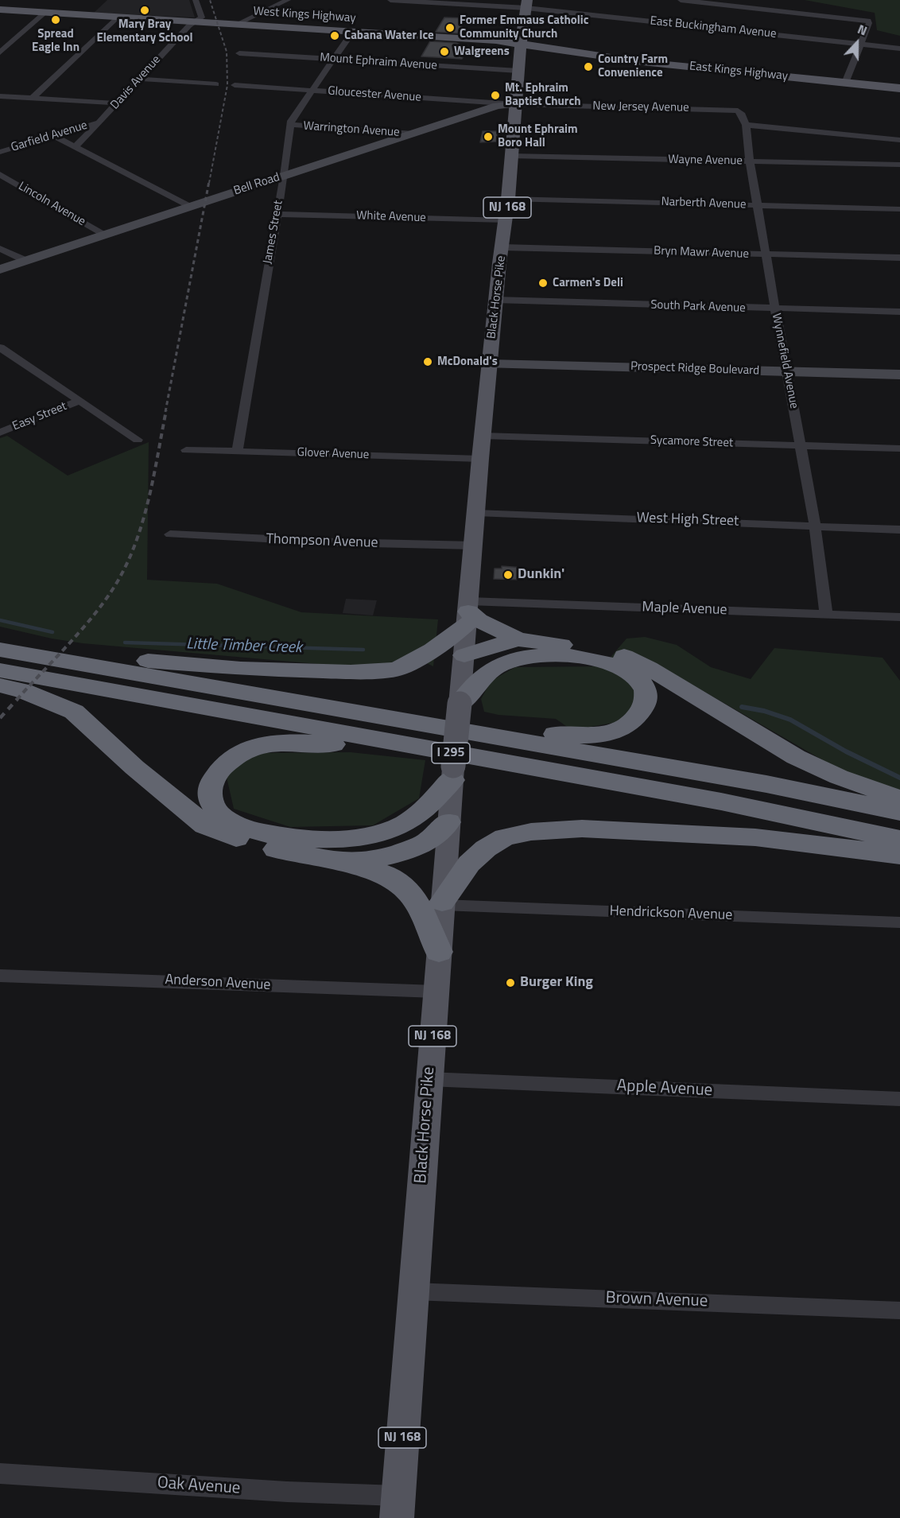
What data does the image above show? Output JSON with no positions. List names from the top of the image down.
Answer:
{
  "streets": {
    "highway": ["I 295"],
    "main road": [
      "West Kings Highway",
      "East Kings Highway",
      "NJ 168",
      "Black Horse Pike"
    ],
    "street": [
      "East Buckingham Avenue",
      "Mount Ephraim Avenue",
      "Davis Avenue",
      "Gloucester Avenue",
      "New Jersey Avenue",
      "Warrington Avenue",
      "Garfield Avenue",
      "Wayne Avenue",
      "Bell Road",
      "Narberth Avenue",
      "Lincoln Avenue",
      "White Avenue",
      "James Street",
      "Bryn Mawr Avenue",
      "South Park Avenue",
      "Wynnefield Avenue",
      "Prospect Ridge Boulevard",
      "Easy Street",
      "Sycamore Street",
      "Glover Avenue",
      "West High Street",
      "Thompson Avenue",
      "Maple Avenue",
      "Hendrickson Avenue",
      "Anderson Avenue",
      "Apple Avenue",
      "Brown Avenue",
      "Oak Avenue"
    ]
  },
  "crossings": [
    ["West Kings Highway", "East Kings Highway"],
    ["West Kings Highway", "Davis Avenue"],
    ["West Kings Highway", "James Street"],
    ["West Kings Highway", "Black Horse Pike"],
    ["East Buckingham Avenue", "Black Horse Pike"],
    ["Mount Ephraim Avenue", "James Street"],
    ["Mount Ephraim Avenue", "Black Horse Pike"],
    ["East Kings Highway", "Black Horse Pike"],
    ["Davis Avenue", "Garfield Avenue"],
    ["Gloucester Avenue", "New Jersey Avenue"],
    ["Gloucester Avenue", "Bell Road"],
    ["Gloucester Avenue", "James Street"],
    ["Gloucester Avenue", "Black Horse Pike"],
    ["New Jersey Avenue", "Bell Road"],
    ["New Jersey Avenue", "Black Horse Pike"],
    ["New Jersey Avenue", "Wynnefield Avenue"],
    ["Warrington Avenue", "Bell Road"],
    ["Warrington Avenue", "James Street"],
    ["Wayne Avenue", "Black Horse Pike"],
    ["Wayne Avenue", "Wynnefield Avenue"],
    ["Bell Road", "Lincoln Avenue"],
    ["Bell Road", "James Street"],
    ["Bell Road", "Black Horse Pike"],
    ["Narberth Avenue", "Black Horse Pike"],
    ["Narberth Avenue", "Wynnefield Avenue"],
    ["NJ 168", "Black Horse Pike"],
    ["NJ 168", "Maple Avenue"],
    ["White Avenue", "James Street"],
    ["White Avenue", "Black Horse Pike"],
    ["James Street", "Glover Avenue"],
    ["Bryn Mawr Avenue", "Black Horse Pike"],
    ["Bryn Mawr Avenue", "Wynnefield Avenue"],
    ["Black Horse Pike", "South Park Avenue"],
    ["Black Horse Pike", "Prospect Ridge Boulevard"],
    ["Black Horse Pike", "Sycamore Street"],
    ["Black Horse Pike", "Glover Avenue"],
    ["Black Horse Pike", "West High Street"],
    ["Black Horse Pike", "Thompson Avenue"],
    ["Black Horse Pike", "Maple Avenue"],
    ["Black Horse Pike", "Hendrickson Avenue"],
    ["Black Horse Pike", "Anderson Avenue"],
    ["Black Horse Pike", "Apple Avenue"],
    ["Black Horse Pike", "Brown Avenue"],
    ["Black Horse Pike", "Oak Avenue"],
    ["South Park Avenue", "Wynnefield Avenue"],
    ["Wynnefield Avenue", "Prospect Ridge Boulevard"],
    ["Wynnefield Avenue", "Sycamore Street"],
    ["Wynnefield Avenue", "West High Street"],
    ["Wynnefield Avenue", "Maple Avenue"]
  ],
  "water": ["Little Timber Creek"],
  "places": [
    "Mary Bray Elementary School",
    "Spread Eagle Inn",
    "Former Emmaus Catholic Community Church",
    "Cabana Water Ice",
    "Walgreens",
    "Country Farm Convenience",
    "Mt. Ephraim Baptist Church",
    "Mount Ephraim Boro Hall",
    "Carmen's Deli",
    "McDonald's",
    "Dunkin'",
    "Burger King"
  ],
  "north": "top"
}
